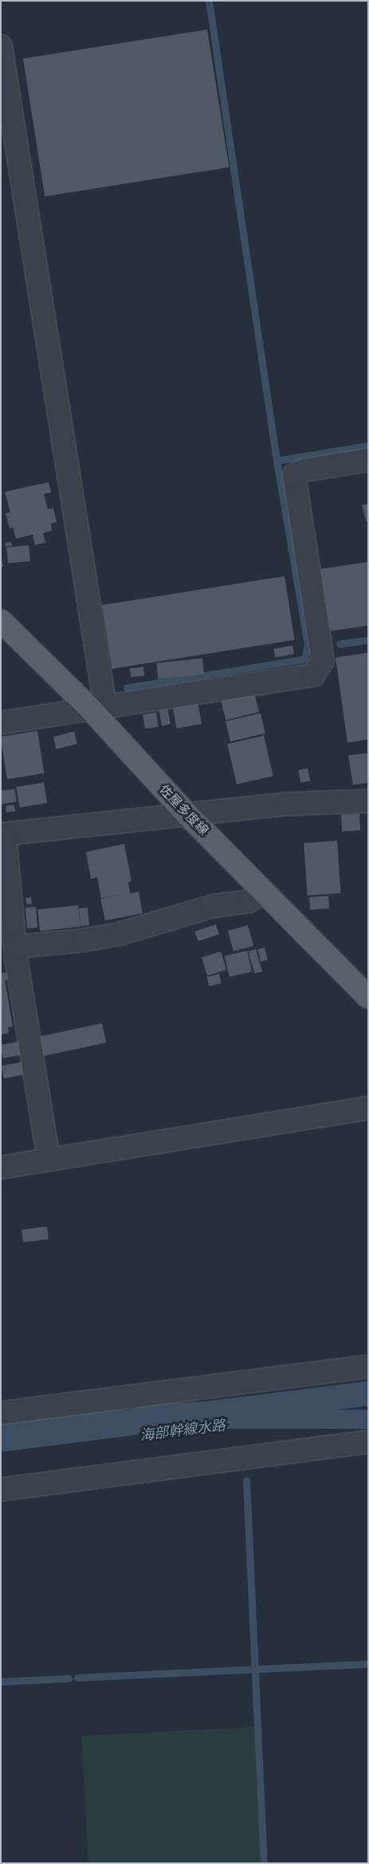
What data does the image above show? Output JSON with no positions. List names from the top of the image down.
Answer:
{
  "streets": {
    "main road": ["佐屋多度線"]
  },
  "water": ["海部幹線水路"]
}
